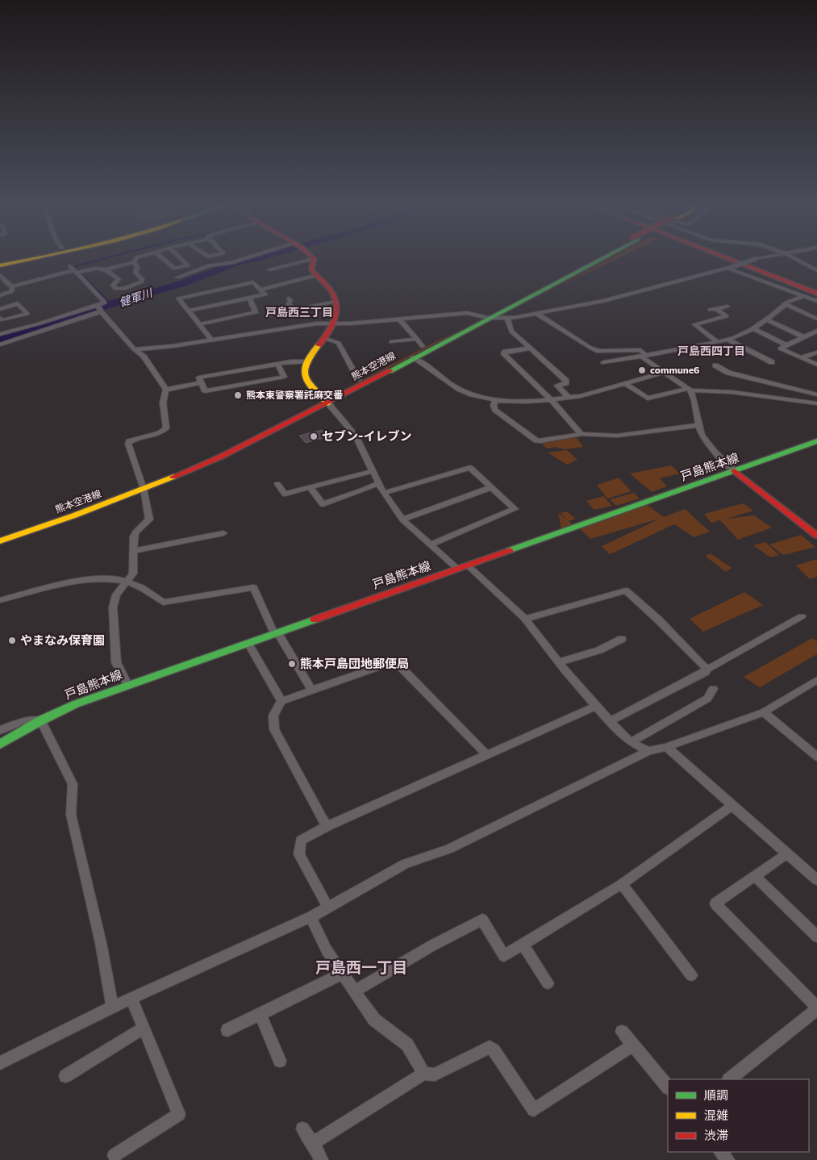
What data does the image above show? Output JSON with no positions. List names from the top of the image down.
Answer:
{
  "streets": {
    "main road": ["熊本空港線", "戸島熊本線"]
  },
  "districts": ["戸島西三丁目", "戸島西四丁目", "戸島西一丁目"],
  "water": ["健軍川"],
  "places": [
    "commune6",
    "熊本東警察署託麻交番",
    "セブン-イレブン",
    "やまなみ保育園",
    "熊本戸島団地郵便局"
  ],
  "legend": ["順調", "混雑", "渋滞"]
}
